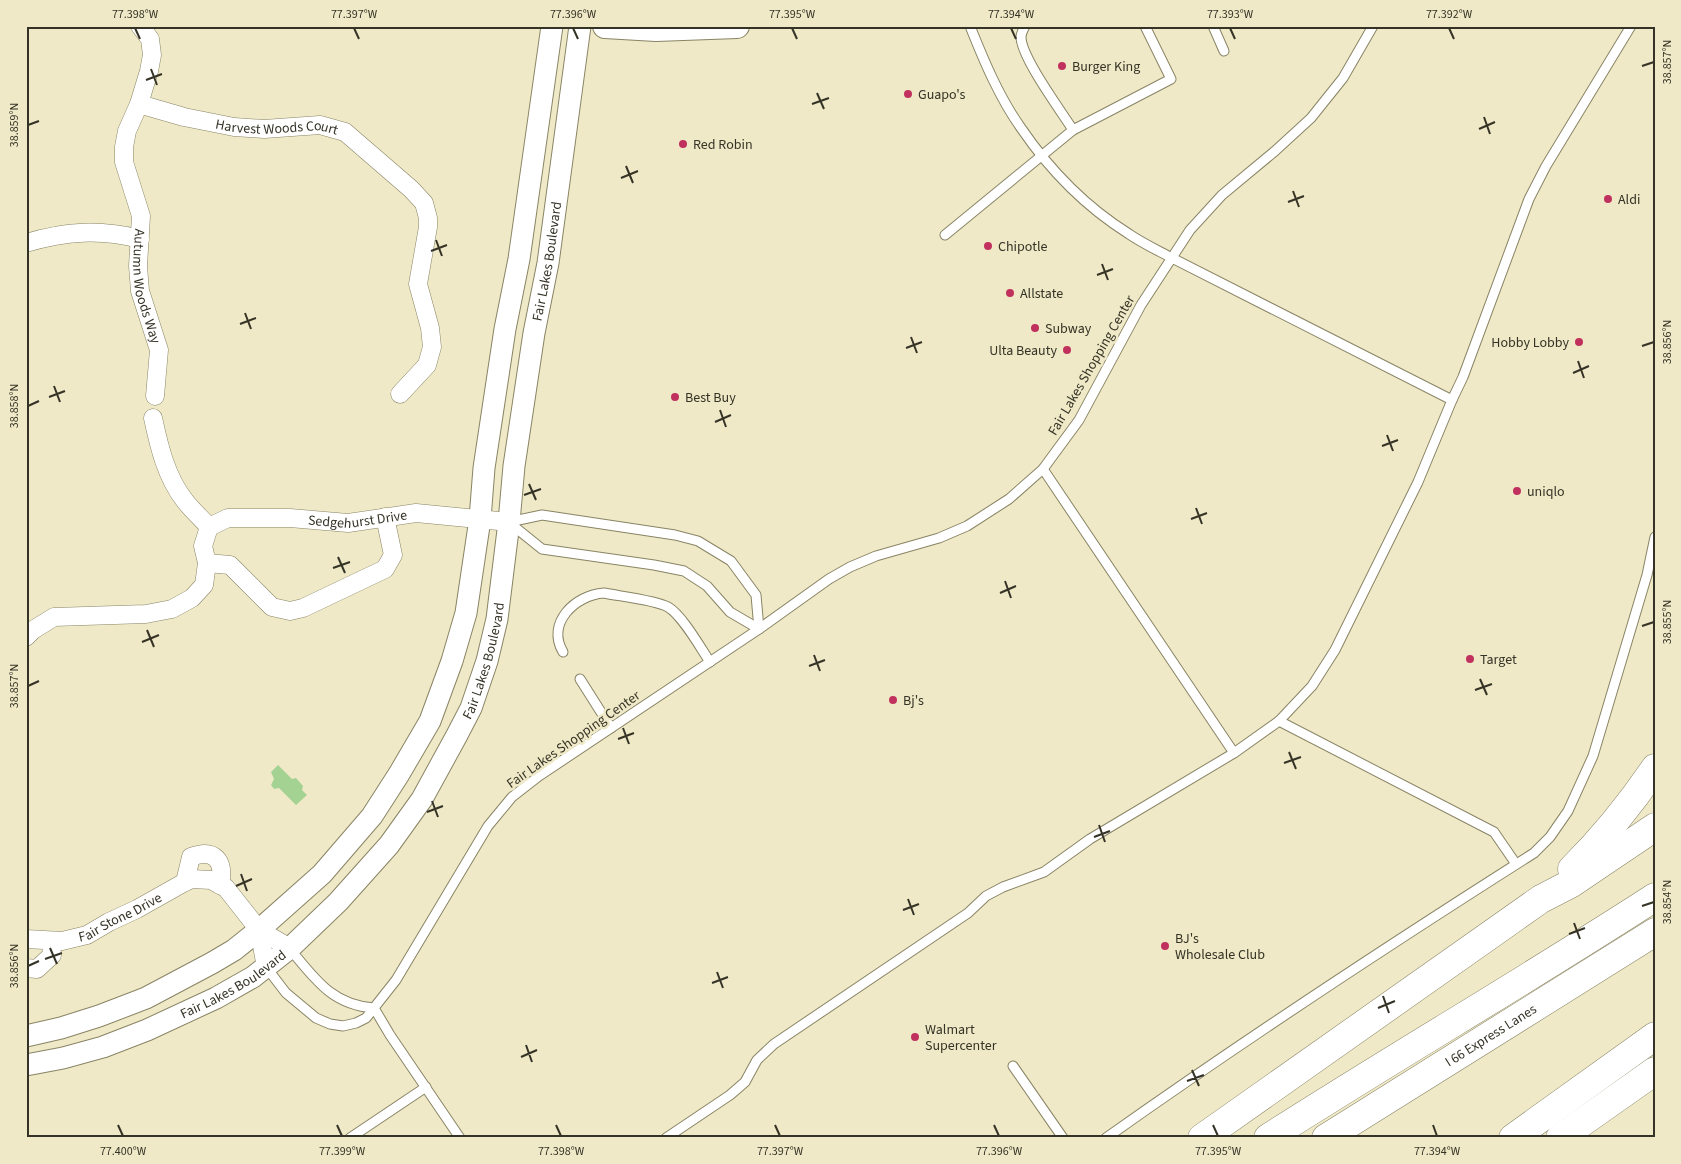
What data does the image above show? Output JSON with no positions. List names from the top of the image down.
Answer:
{
  "streets": {
    "highway": ["I 66 Express Lanes"],
    "street": [
      "Harvest Woods Court",
      "Fair Lakes Boulevard",
      "Autumn Woods Way",
      "Sedgehurst Drive",
      "Fair Stone Drive"
    ],
    "lane": ["Fair Lakes Shopping Center"]
  },
  "crossings": [
    ["Harvest Woods Court", "Autumn Woods Way"],
    ["Fair Lakes Boulevard", "Fair Lakes Shopping Center"],
    ["Fair Lakes Boulevard", "Sedgehurst Drive"],
    ["Autumn Woods Way", "Sedgehurst Drive"]
  ],
  "places": [
    "Burger King",
    "Guapo's",
    "Red Robin",
    "Aldi",
    "Chipotle",
    "Allstate",
    "Subway",
    "Hobby Lobby",
    "Ulta Beauty",
    "Best Buy",
    "uniqlo",
    "Target",
    "Bj's",
    "BJ's Wholesale Club",
    "Walmart Supercenter"
  ],
  "coordinates": [
    "77.398°W",
    "77.397°W",
    "77.396°W",
    "77.395°W",
    "77.394°W",
    "77.393°W",
    "77.392°W",
    "38.857°N",
    "38.859°N",
    "38.856°N",
    "38.858°N",
    "38.855°N",
    "38.854°N",
    "77.400°W",
    "77.399°W"
  ]
}
